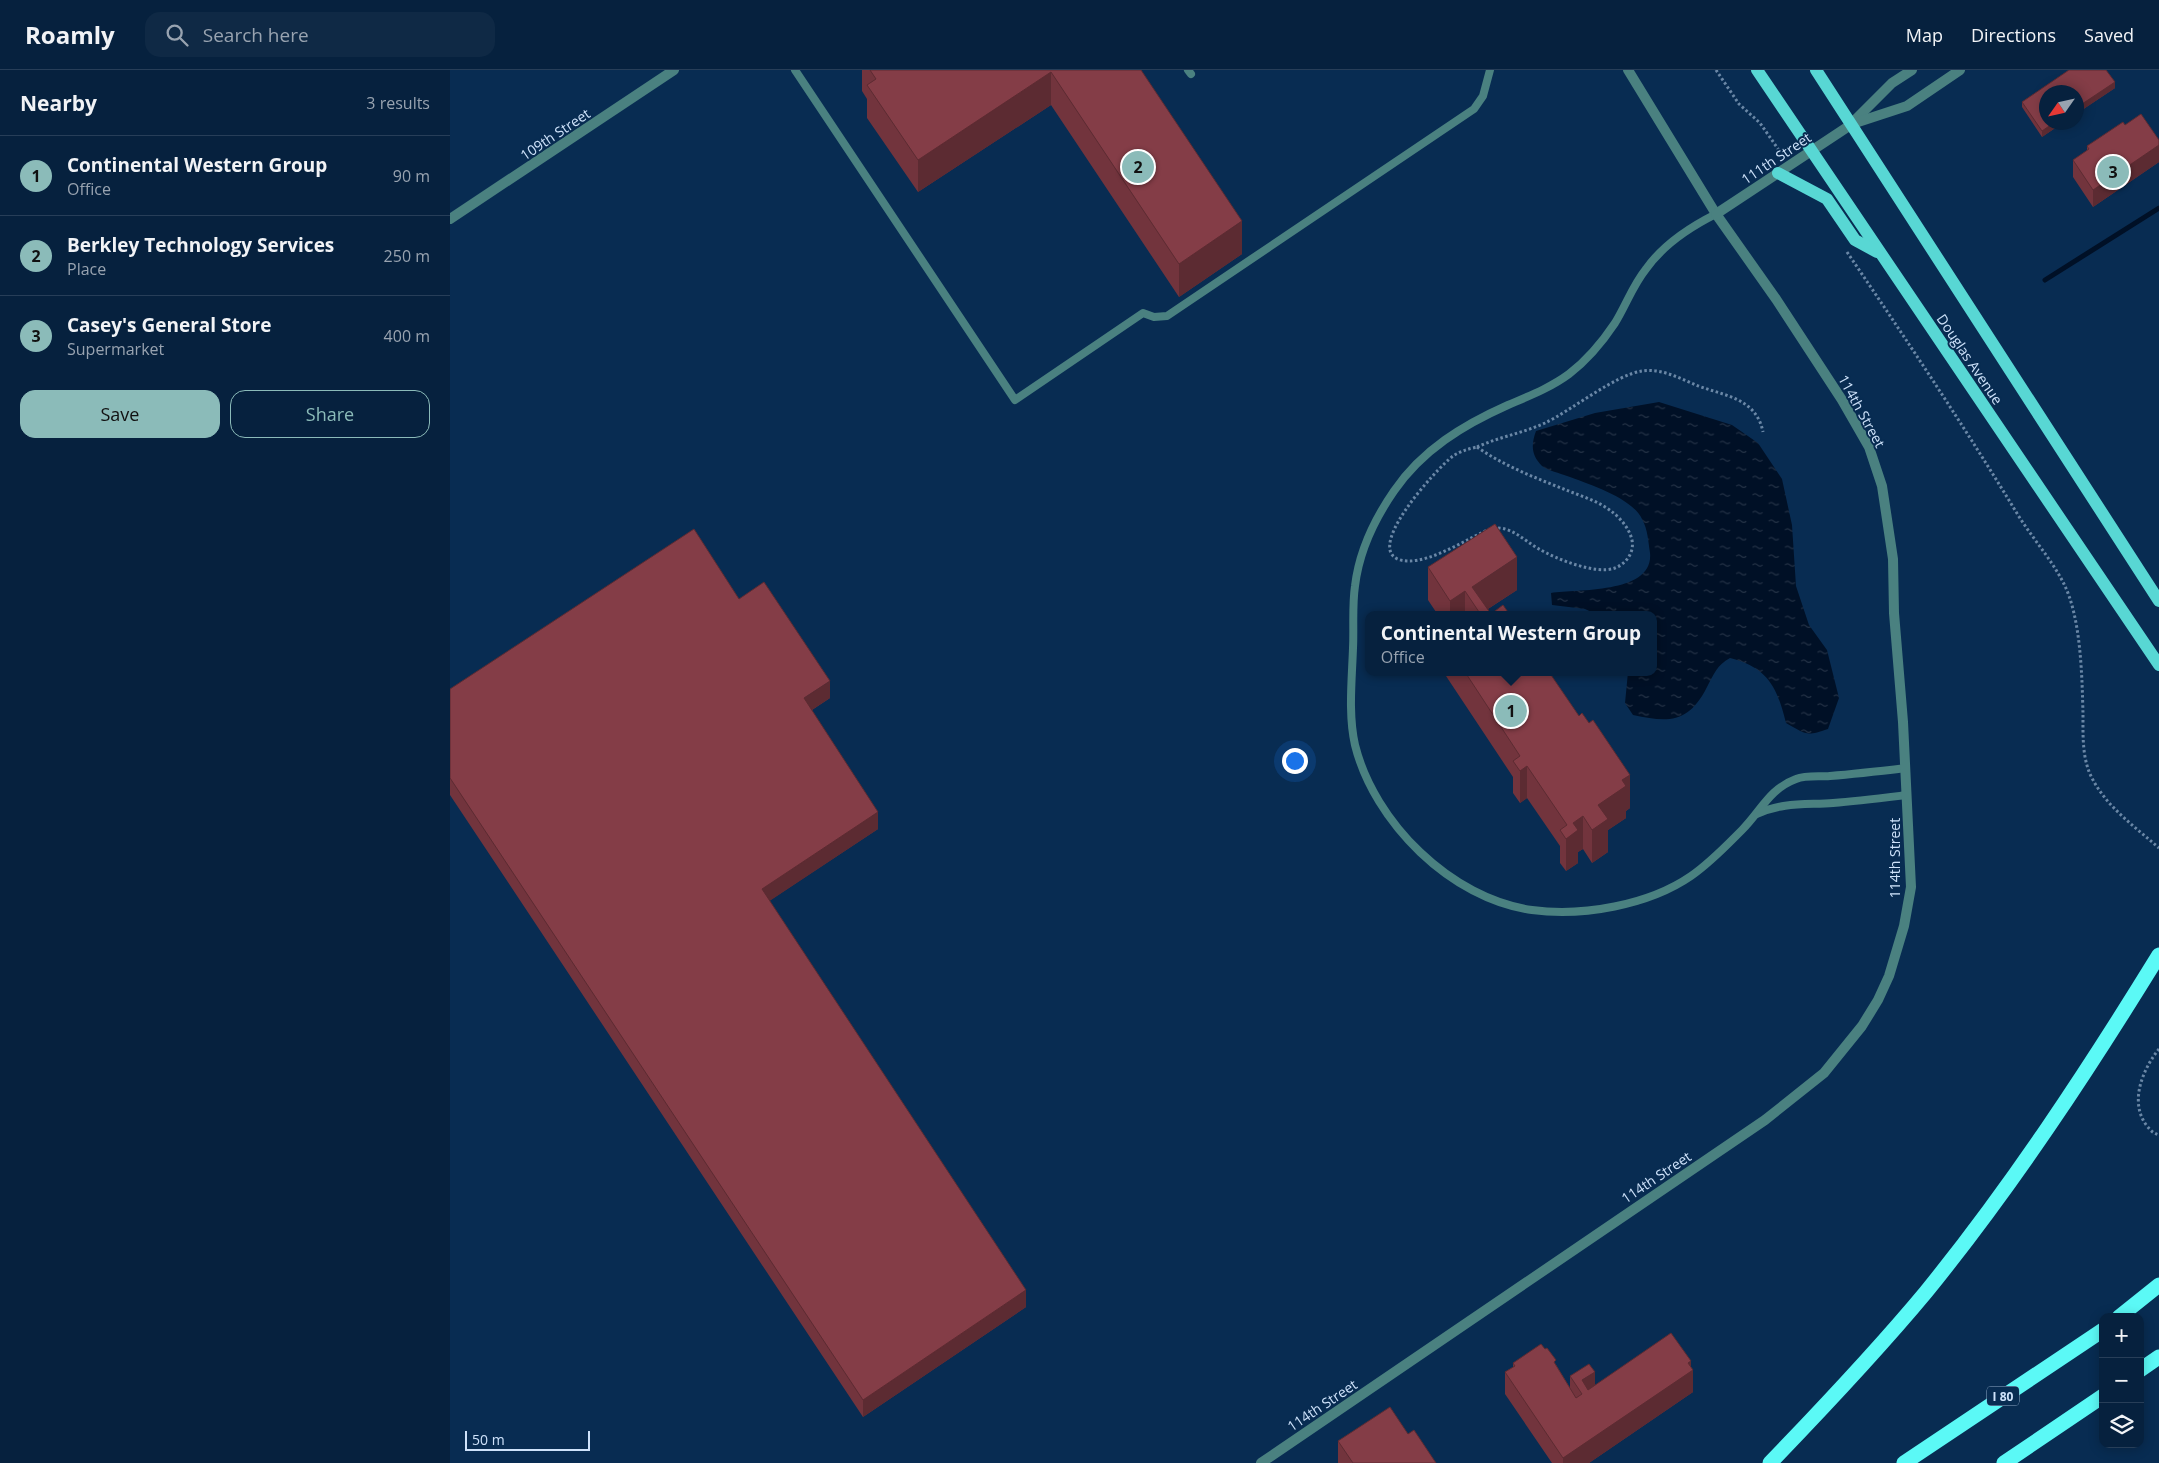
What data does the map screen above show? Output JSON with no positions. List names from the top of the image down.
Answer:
{
  "streets": {
    "highway": ["I 80"],
    "main road": ["Douglas Avenue"],
    "street": ["109th Street", "111th Street", "114th Street"]
  },
  "crossings": [
    ["111th Street", "Douglas Avenue"],
    ["111th Street", "114th Street"]
  ],
  "scale_bar": "50 m",
  "north": "bottom left",
  "page": {
    "header": "Roamly",
    "search": "Search here",
    "nav": ["Map", "Directions", "Saved"],
    "heading": ["Nearby", "3 results"],
    "list": [
      {
        "mark": "1",
        "name": "Continental Western Group",
        "note": "Office",
        "value": "90 m"
      },
      {
        "mark": "2",
        "name": "Berkley Technology Services",
        "note": "Place",
        "value": "250 m"
      },
      {
        "mark": "3",
        "name": "Casey's General Store",
        "note": "Supermarket",
        "value": "400 m"
      }
    ],
    "pins": ["2", "3", "1"],
    "buttons": ["Save", "Share"],
    "popup": ["Continental Western Group", "Office"],
    "map_buttons": ["+", "−"],
    "scale": "50 m"
  }
}
